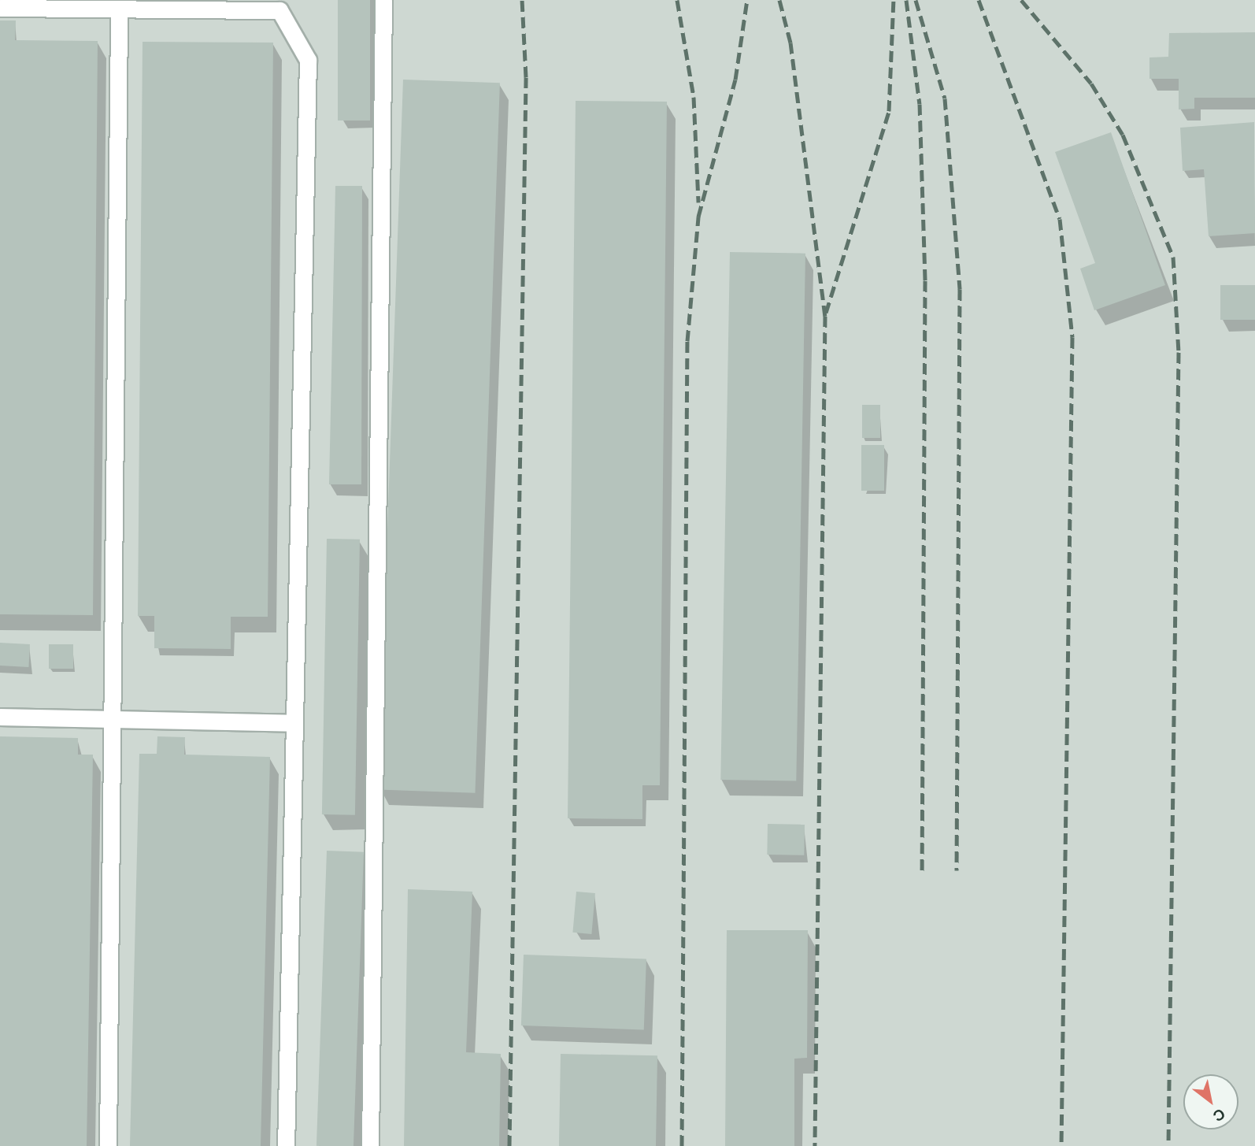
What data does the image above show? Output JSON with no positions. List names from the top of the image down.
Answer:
{
  "north": "bottom right"
}
